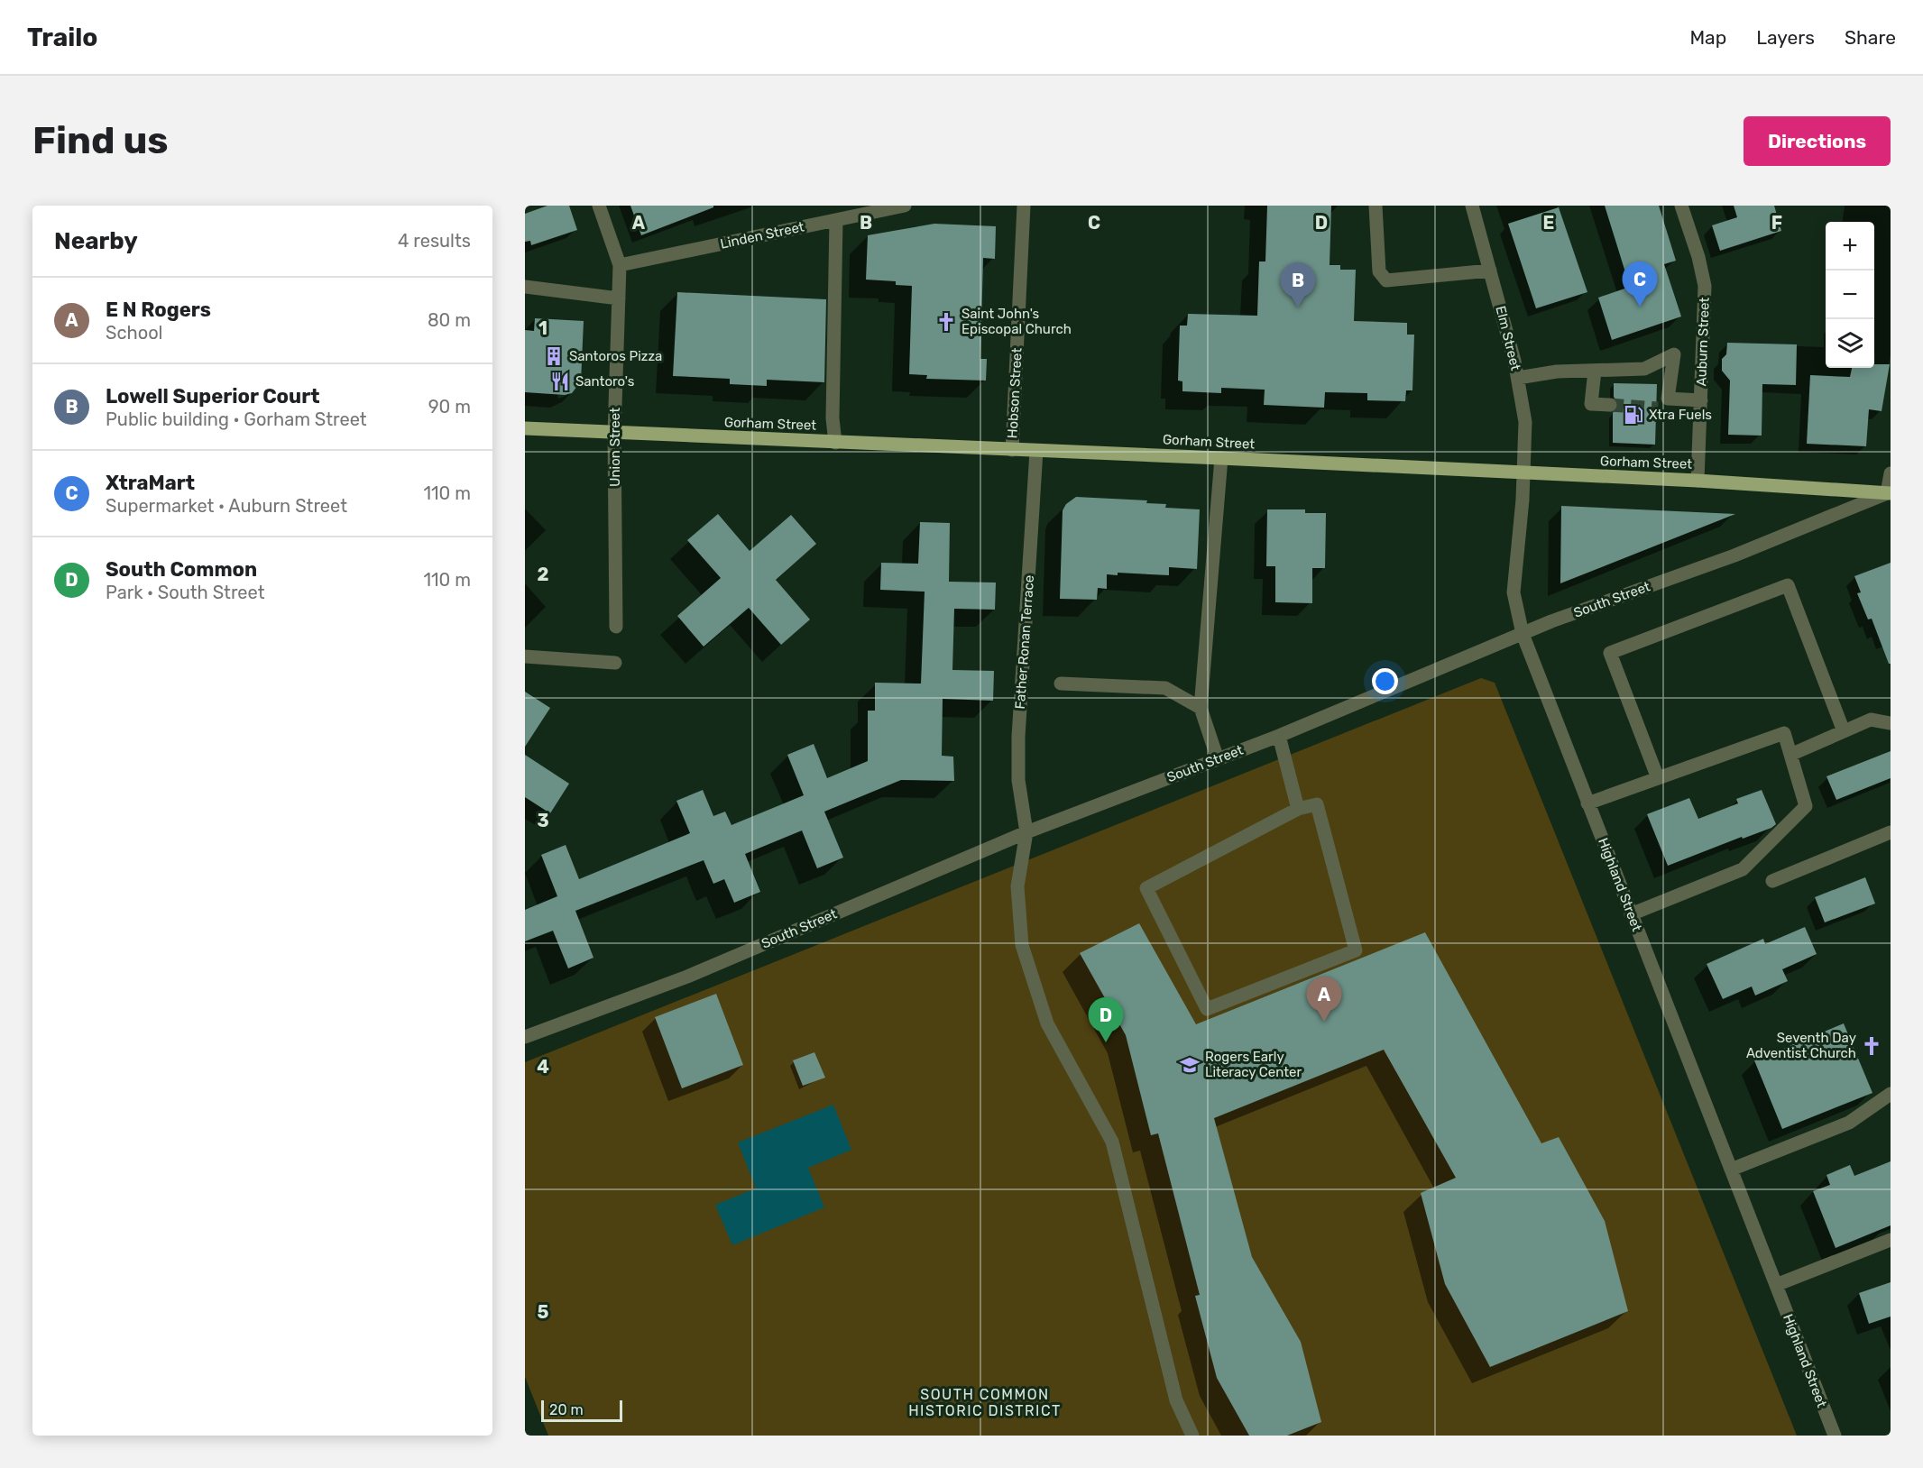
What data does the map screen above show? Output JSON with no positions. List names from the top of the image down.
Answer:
{
  "streets": {
    "main road": ["Gorham Street"],
    "street": [
      "Linden Street",
      "Elm Street",
      "Auburn Street",
      "Hobson Street",
      "Union Street",
      "South Street",
      "Father Ronan Terrace",
      "Highland Street"
    ]
  },
  "crossings": [
    ["Linden Street", "Union Street"],
    ["Elm Street", "Gorham Street"],
    ["Elm Street", "Highland Street"],
    ["Auburn Street", "Gorham Street"],
    ["Hobson Street", "Gorham Street"],
    ["Gorham Street", "Union Street"],
    ["Gorham Street", "South Street"],
    ["Gorham Street", "Father Ronan Terrace"],
    ["Gorham Street", "Highland Street"],
    ["South Street", "Father Ronan Terrace"],
    ["South Street", "Highland Street"]
  ],
  "districts": ["SOUTH COMMON HISTORIC DISTRICT"],
  "places": {
    "church": ["Saint John's Episcopal Church", "Seventh Day Adventist Church"],
    "building": ["Santoros Pizza"],
    "restaurant": ["Santoro's"],
    "fuel station": ["Xtra Fuels"],
    "school or university": ["Rogers Early Literacy Center"]
  },
  "scale_bar": "20 m",
  "page": {
    "header": "Trailo",
    "nav": ["Map", "Layers", "Share"],
    "buttons": "Directions",
    "title": "Find us",
    "heading": ["Nearby", "4 results"],
    "map_buttons": ["+", "−"],
    "pins": [
      "C",
      "B",
      "A",
      "D"
    ],
    "list": [
      {
        "mark": "A",
        "name": "E N Rogers",
        "note": "School",
        "value": "80 m"
      },
      {
        "mark": "B",
        "name": "Lowell Superior Court",
        "note": "Public building · Gorham Street",
        "value": "90 m"
      },
      {
        "mark": "C",
        "name": "XtraMart",
        "note": "Supermarket · Auburn Street",
        "value": "110 m"
      },
      {
        "mark": "D",
        "name": "South Common",
        "note": "Park · South Street",
        "value": "110 m"
      }
    ],
    "scale": "20 m"
  },
  "grid": {
    "columns": [
      "A",
      "B",
      "C",
      "D",
      "E",
      "F"
    ],
    "rows": [
      "1",
      "2",
      "3",
      "4",
      "5"
    ]
  }
}
